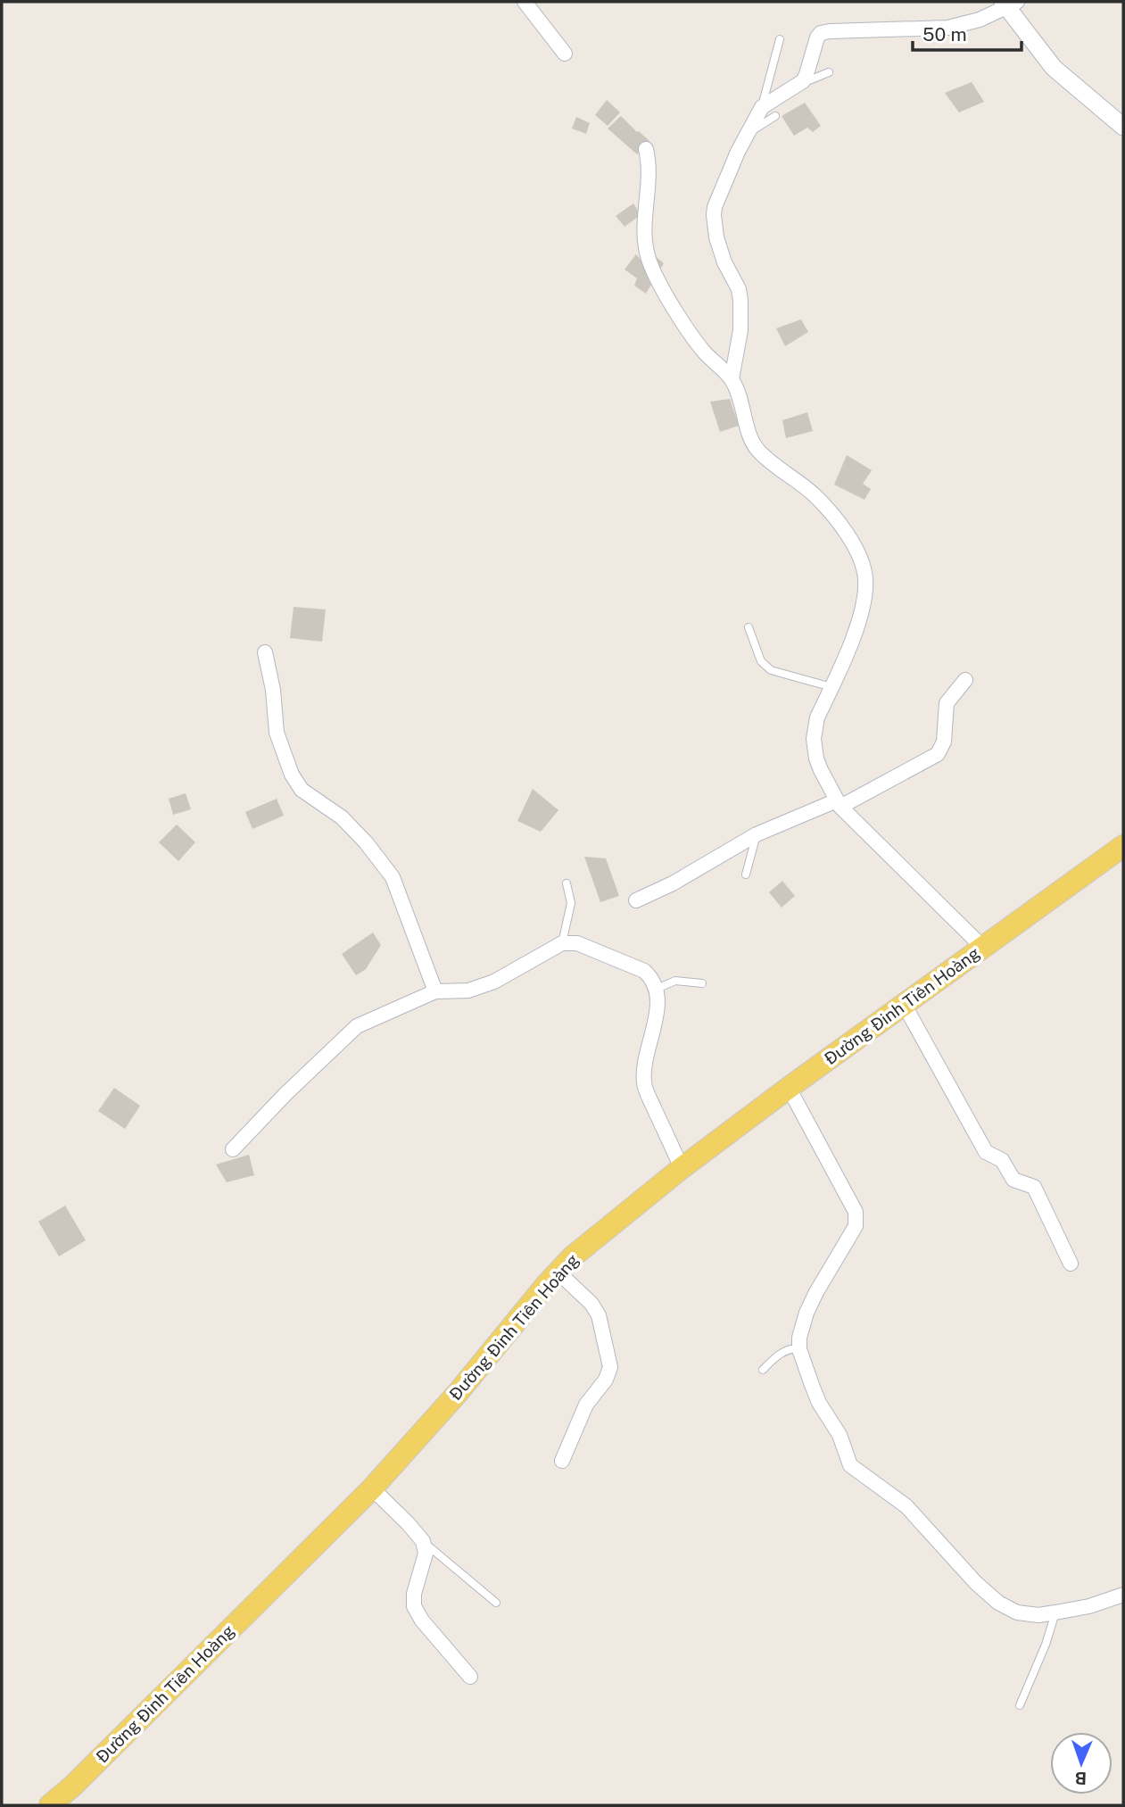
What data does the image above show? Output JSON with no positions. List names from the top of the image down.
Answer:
{
  "streets": {
    "main road": ["Đường Đinh Tiên Hoàng"]
  },
  "scale_bar": "50 m",
  "north": "bottom"
}
